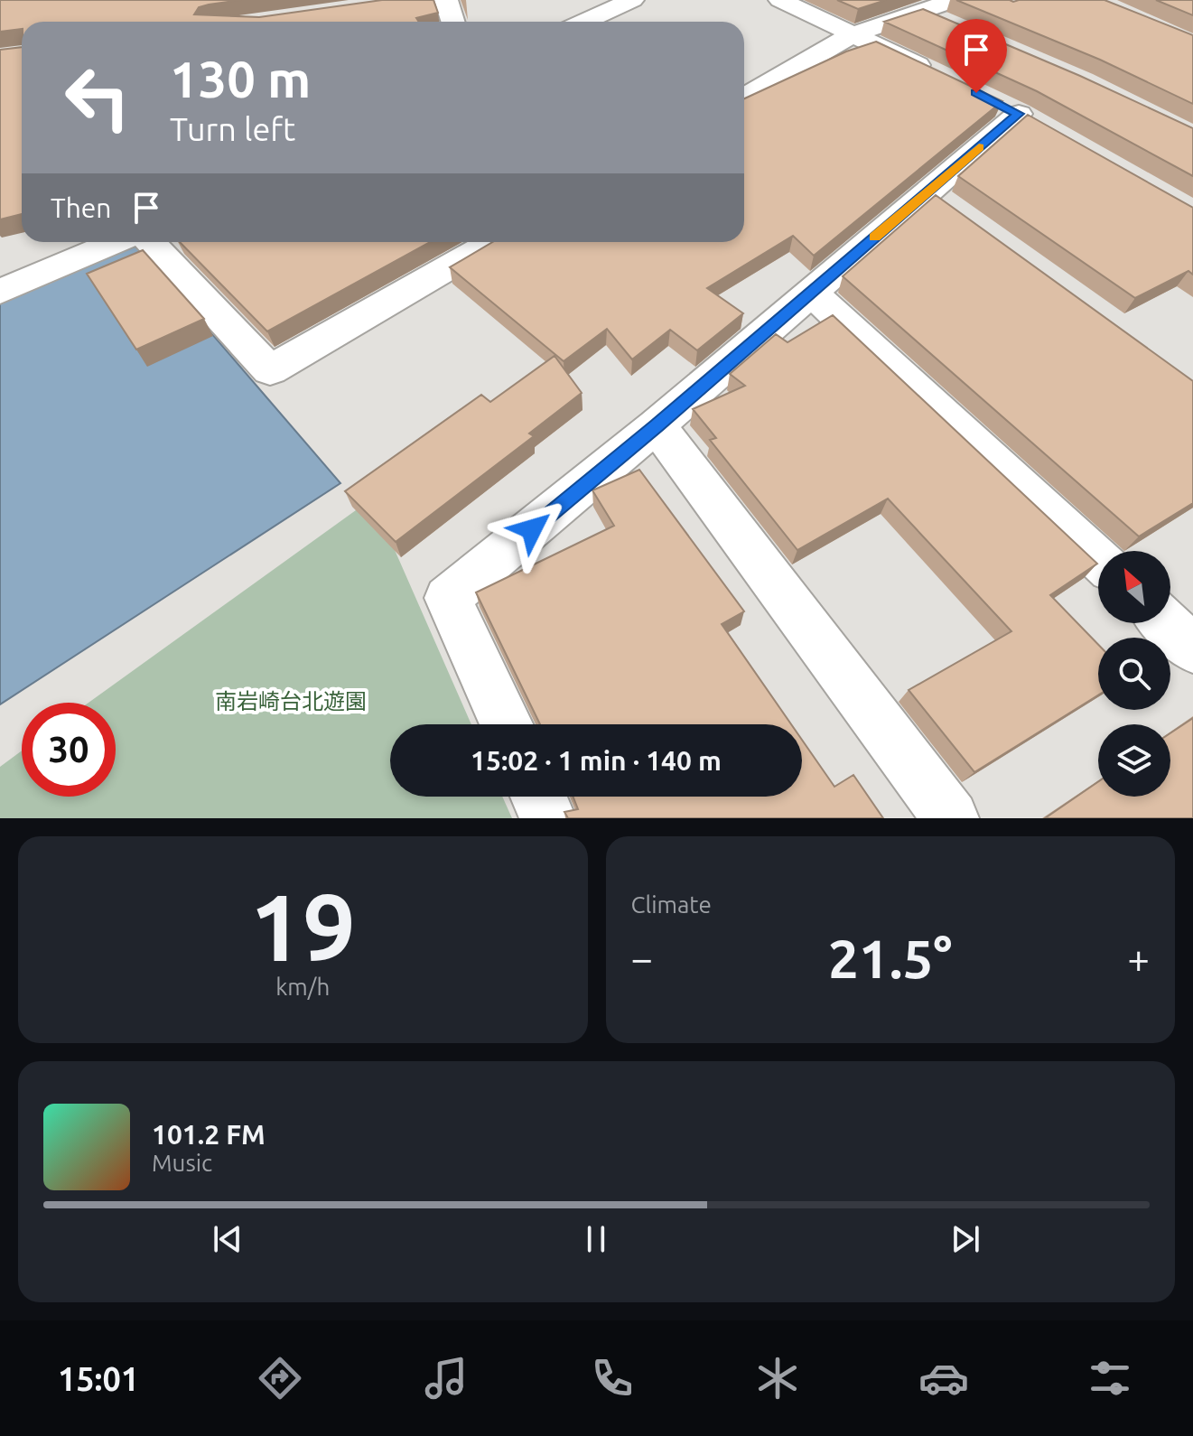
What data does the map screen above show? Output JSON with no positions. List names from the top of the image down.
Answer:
{
  "parks": ["南岩崎台北遊園"],
  "north": "top left",
  "page": {
    "turn": ["130 m", "Turn left"],
    "then": "Then",
    "limit": "30",
    "trip": "15:02 · 1 min · 140 m",
    "tile": [
      ["19", "km/h"],
      "Climate"
    ],
    "heat": ["−", "21.5°", "+"],
    "song": ["101.2 FM", "Music"],
    "tabs": "15:01"
  }
}
